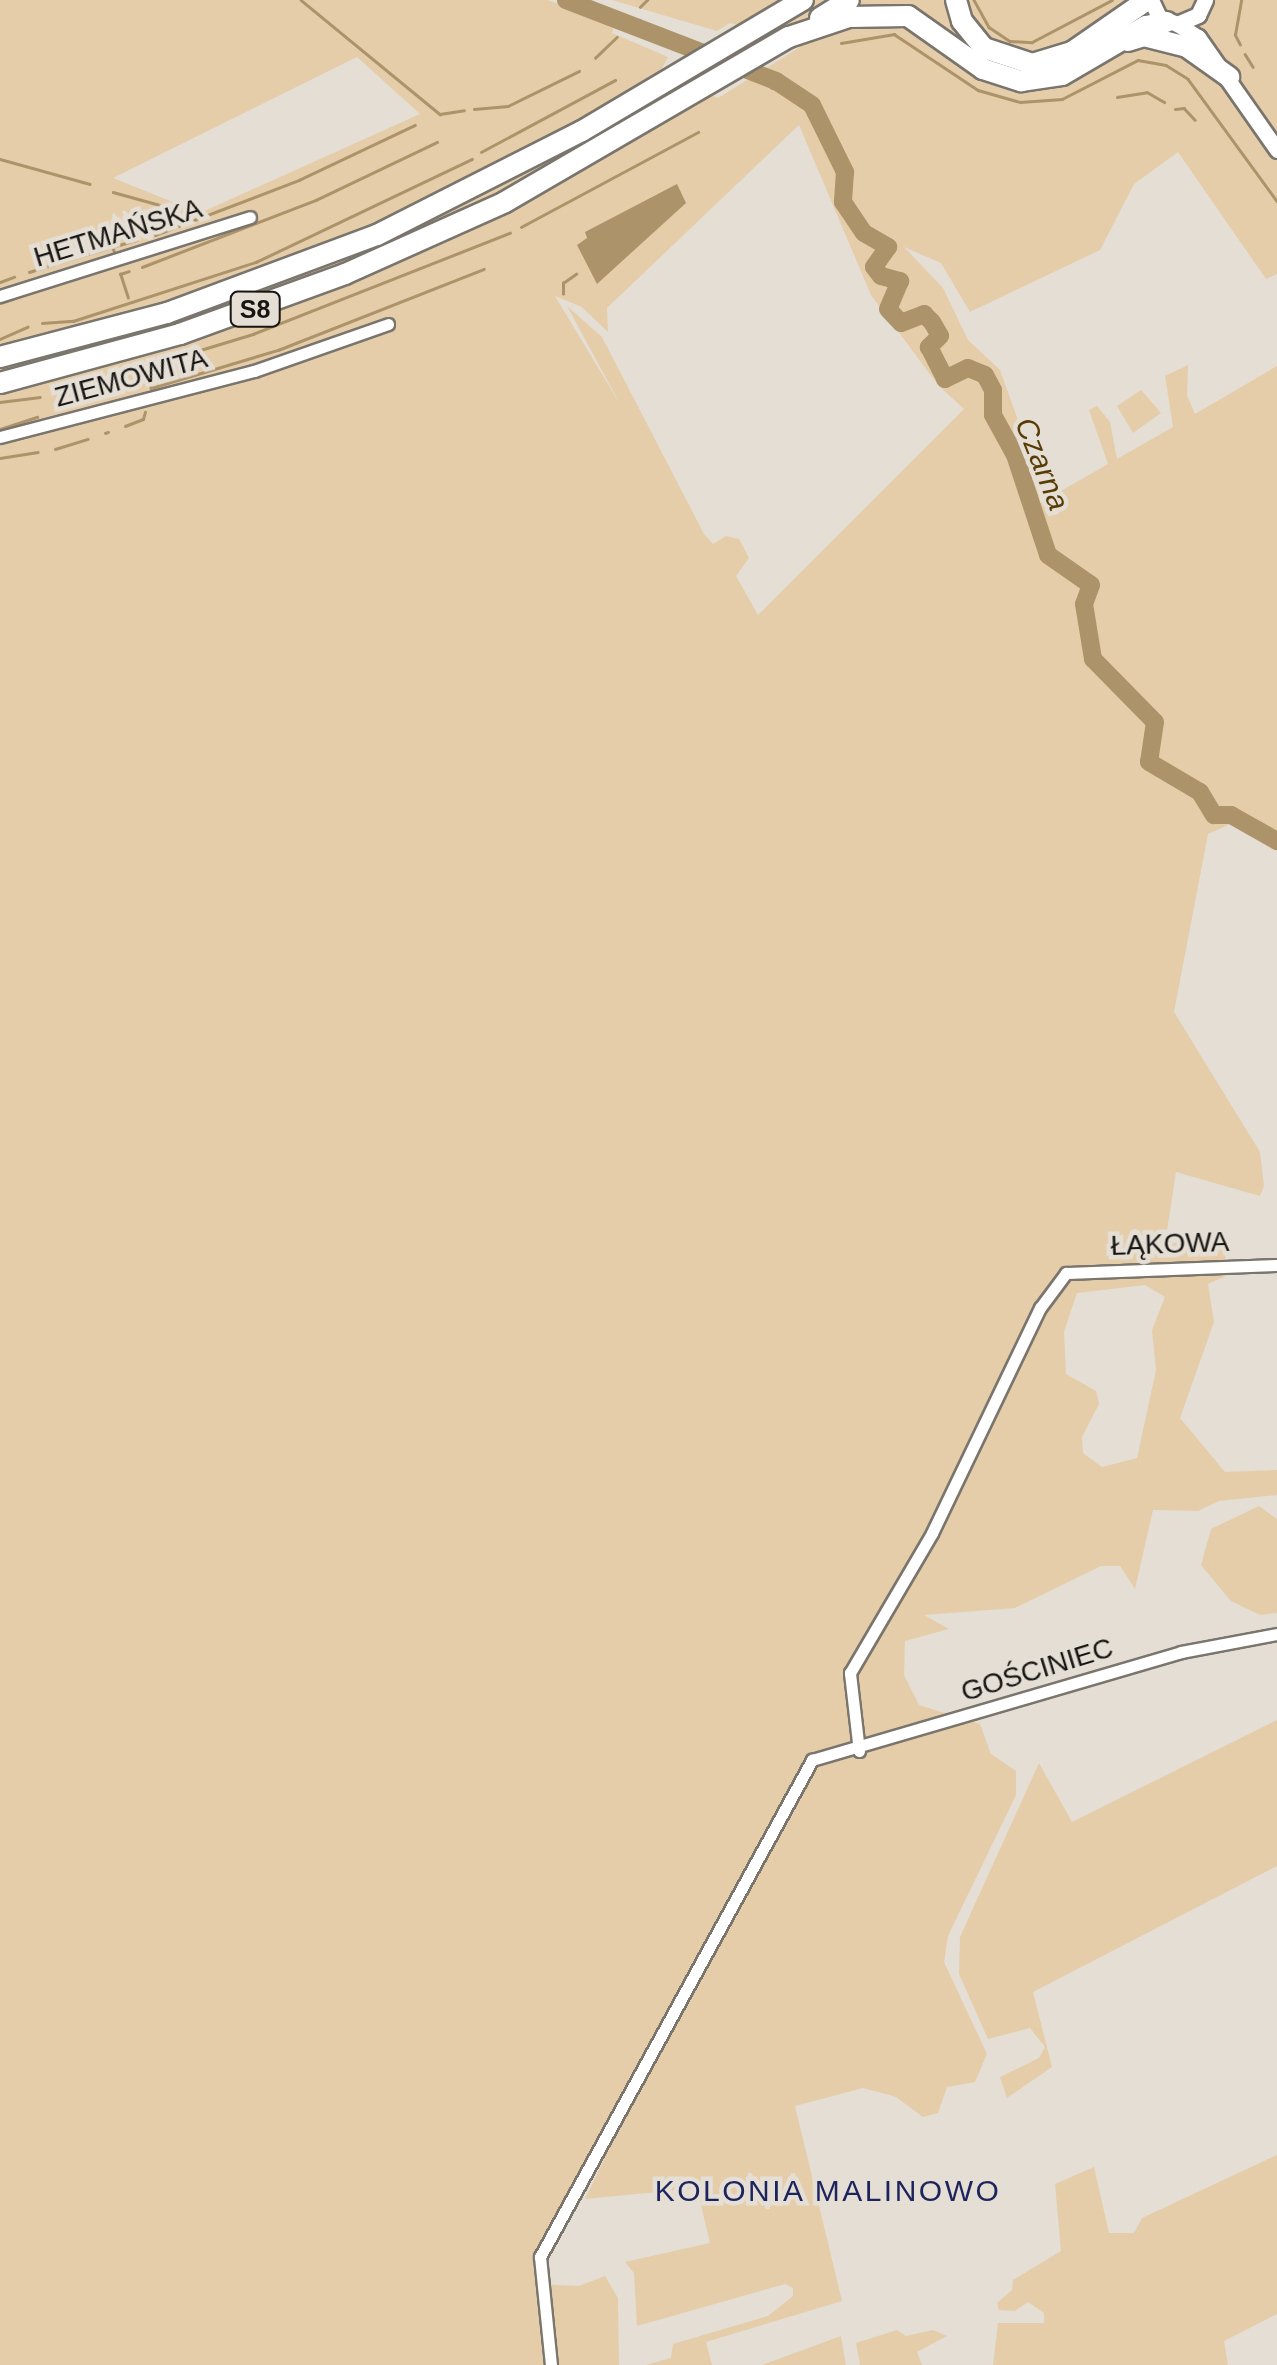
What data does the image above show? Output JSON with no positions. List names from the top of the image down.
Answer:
{
  "streets": {
    "highway": ["S8"],
    "street": [
      "HETMAŃSKA",
      "ZIEMOWITA",
      "ŁĄKOWA",
      "GOŚCINIEC"
    ]
  },
  "crossings": [
    ["ŁĄKOWA", "GOŚCINIEC"]
  ],
  "districts": ["KOLONIA MALINOWO"],
  "water": ["Czarna"]
}
